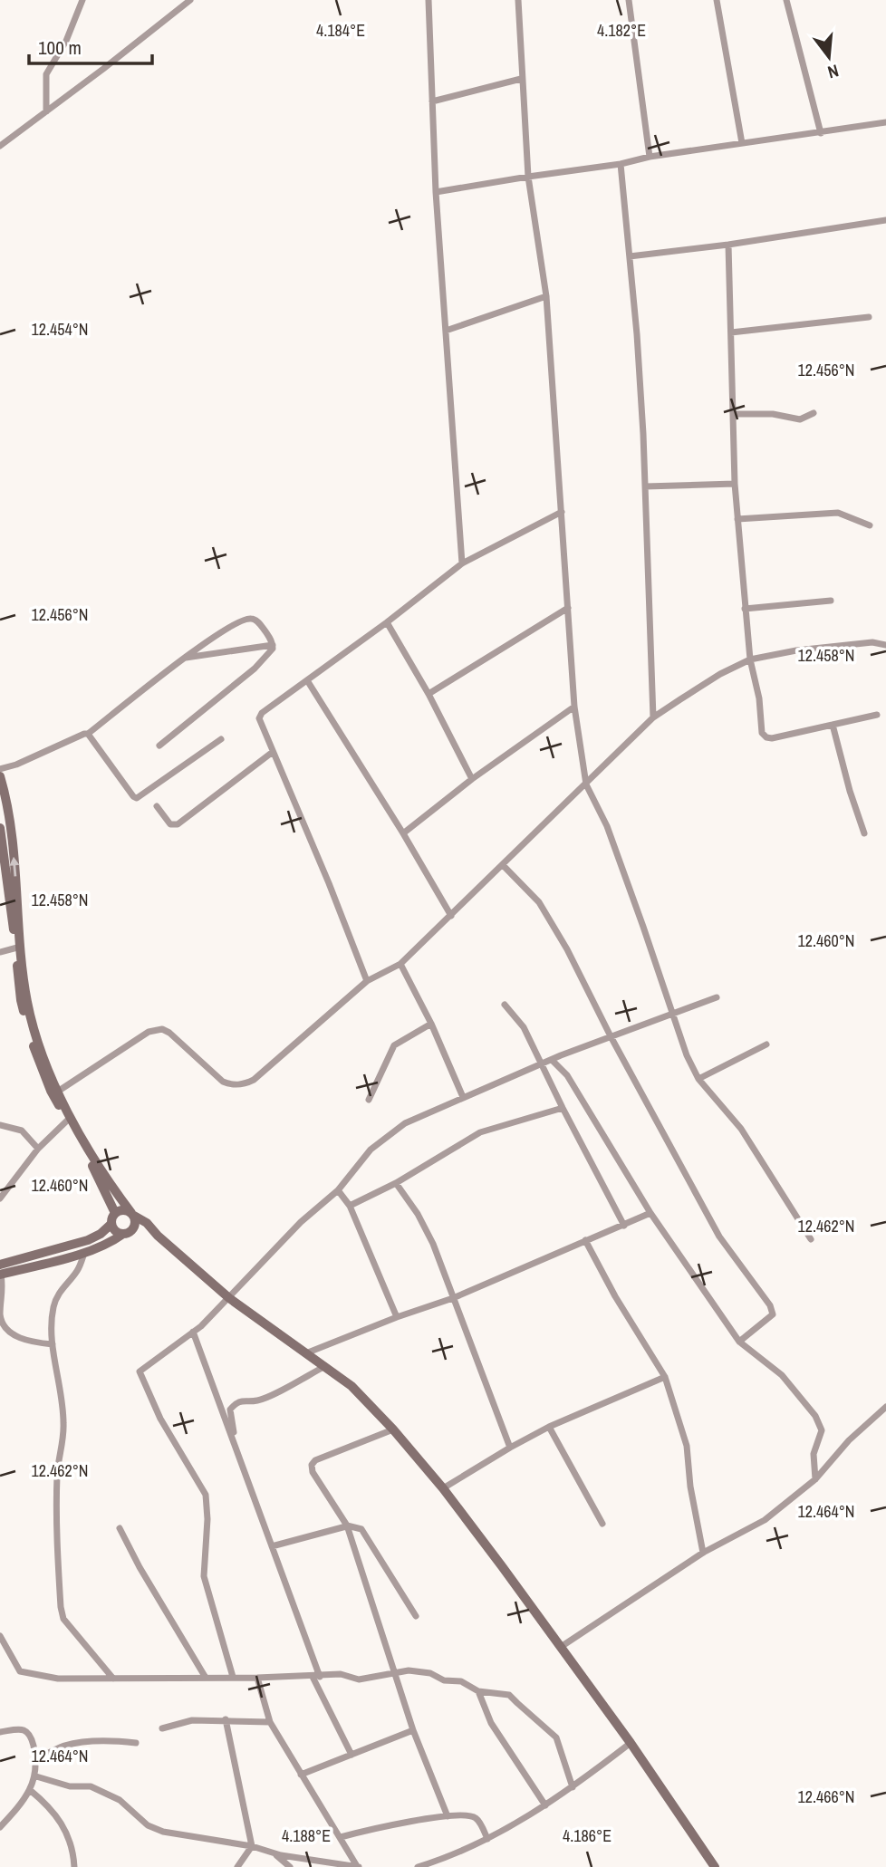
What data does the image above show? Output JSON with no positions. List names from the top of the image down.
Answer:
{
  "scale_bar": "100 m",
  "north": "bottom",
  "coordinates": [
    "4.184°E",
    "4.182°E",
    "12.454°N",
    "12.456°N",
    "12.458°N",
    "12.460°N",
    "12.462°N",
    "12.464°N",
    "12.466°N",
    "4.188°E",
    "4.186°E"
  ]
}
